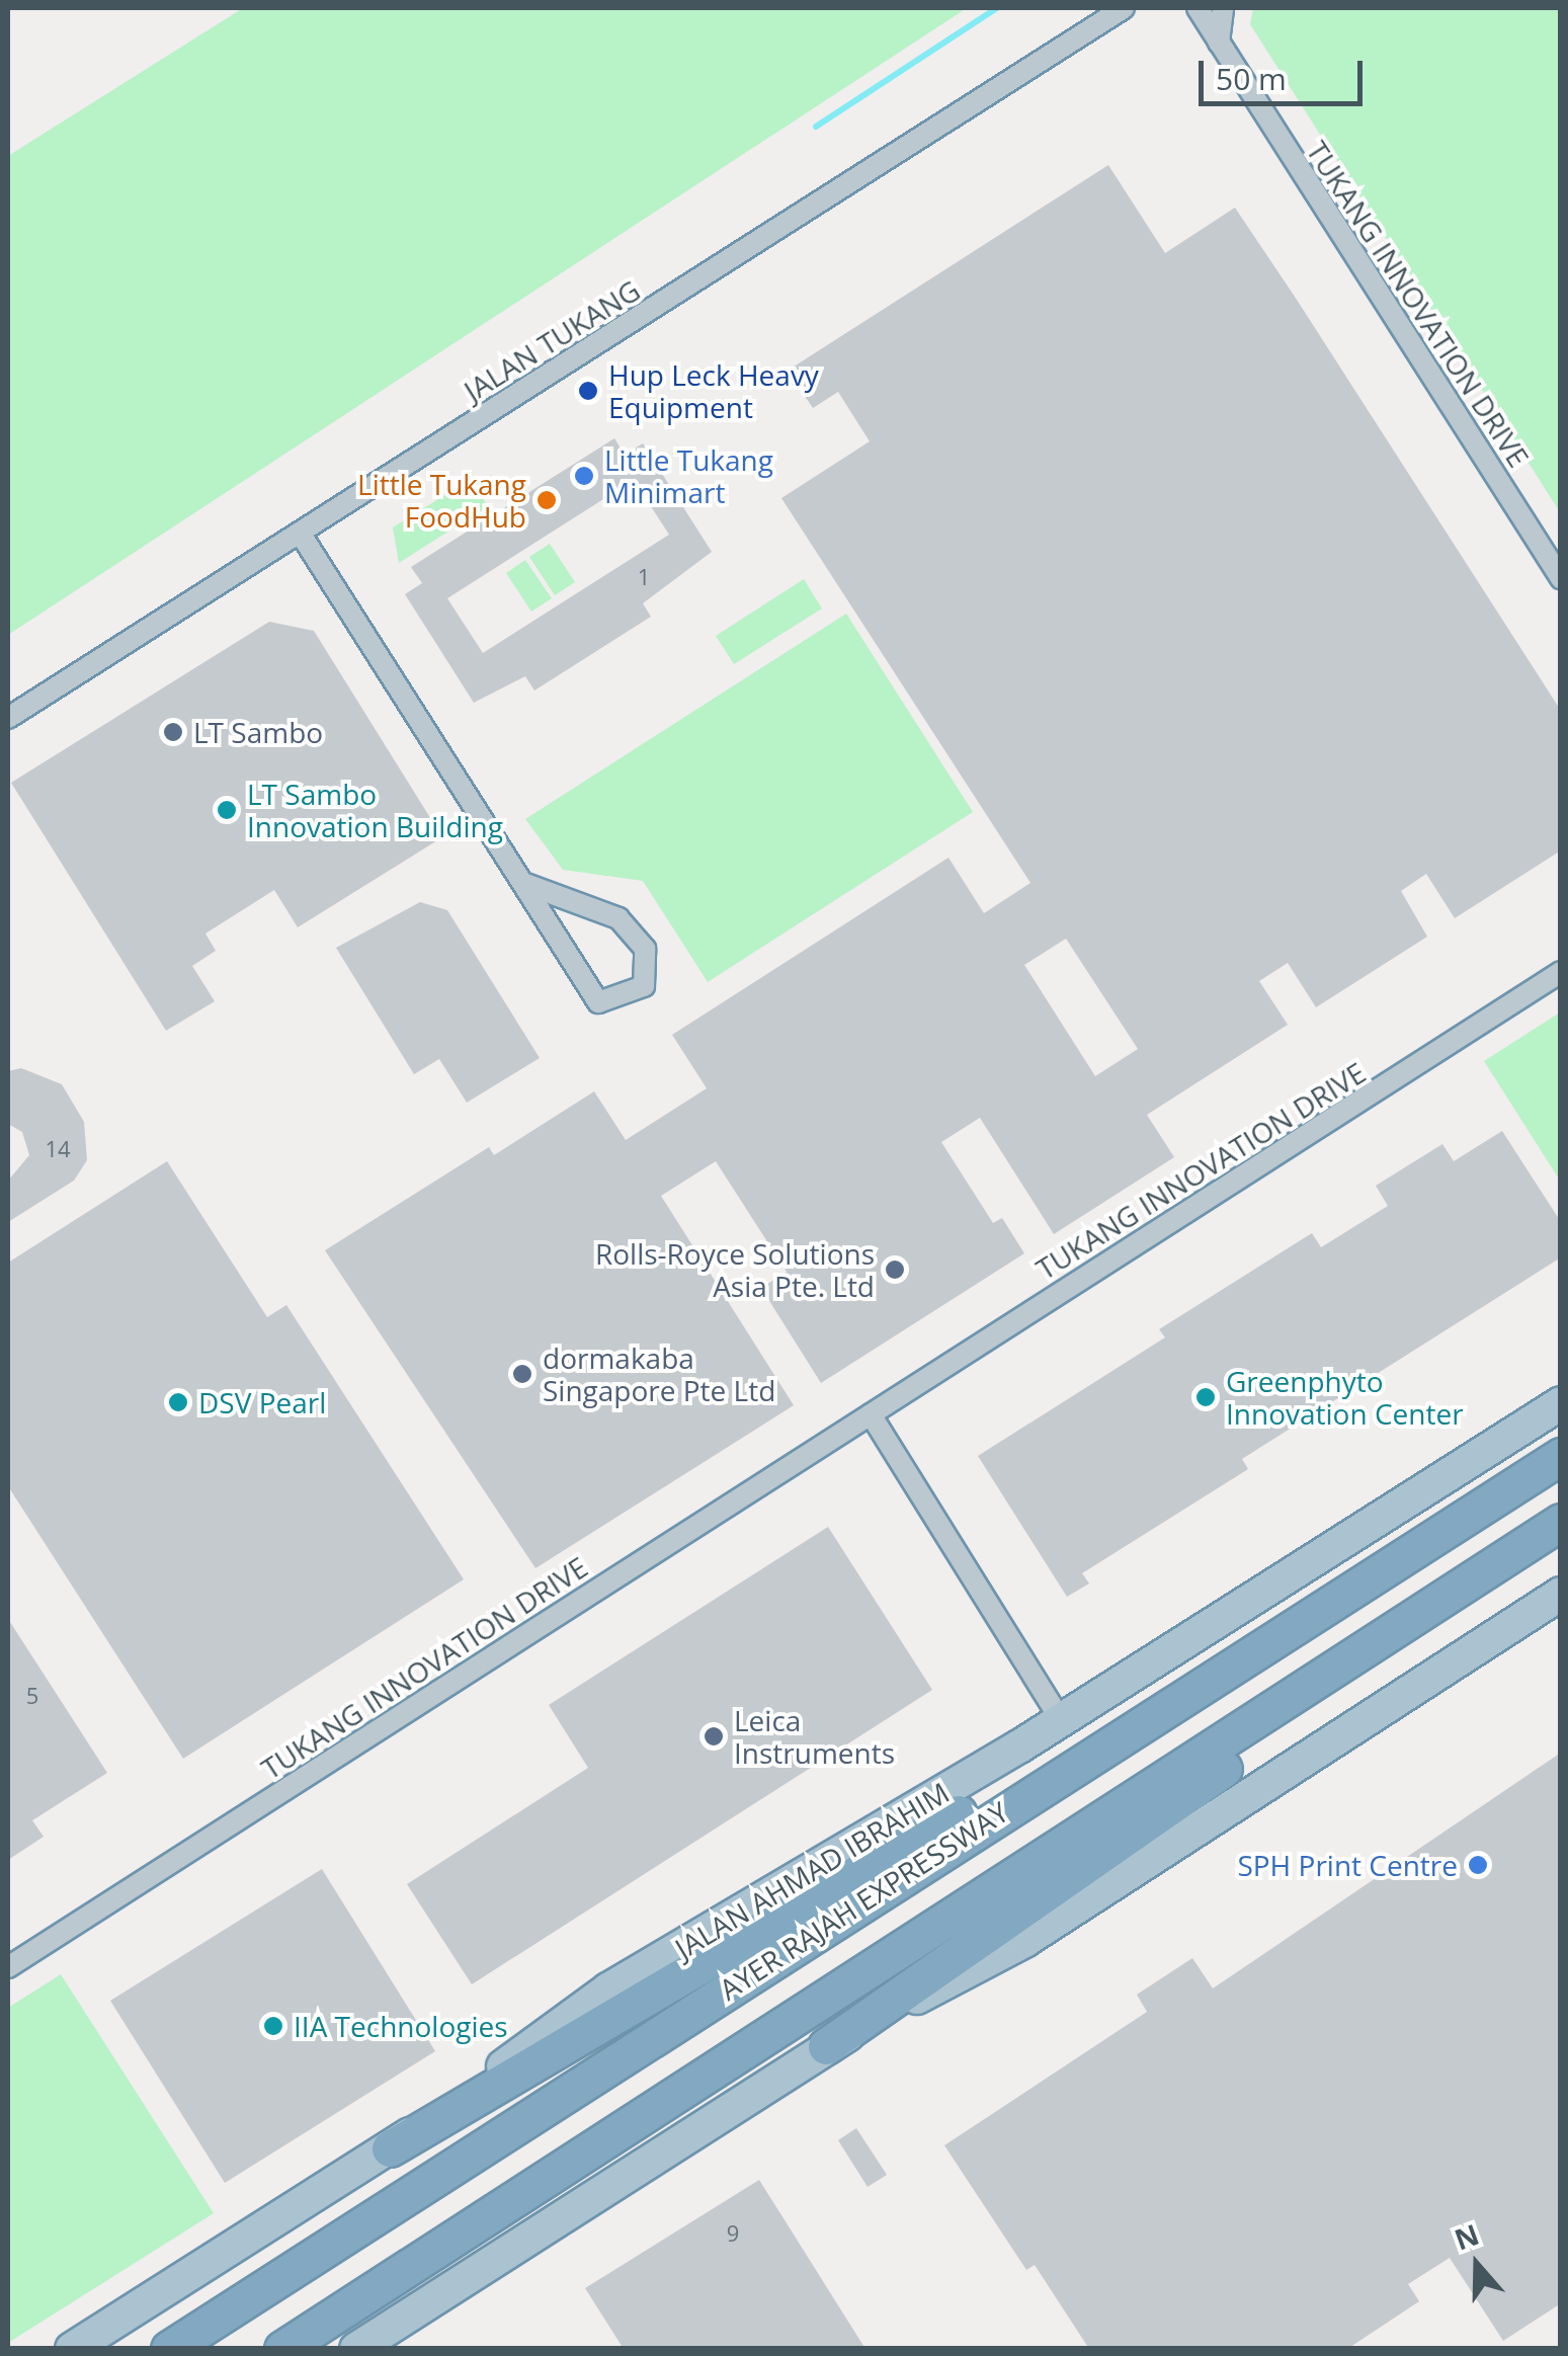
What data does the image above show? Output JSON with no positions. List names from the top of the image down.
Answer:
{
  "streets": {
    "highway": ["AYER RAJAH EXPRESSWAY"],
    "main road": ["JALAN AHMAD IBRAHIM"],
    "street": ["TUKANG INNOVATION DRIVE", "JALAN TUKANG"]
  },
  "places": [
    "Hup Leck Heavy Equipment",
    "Little Tukang Minimart",
    "Little Tukang FoodHub",
    "LT Sambo",
    "LT Sambo Innovation Building",
    "Rolls-Royce Solutions Asia Pte. Ltd",
    "dormakaba Singapore Pte Ltd",
    "Greenphyto Innovation Center",
    "DSV Pearl",
    "Leica Instruments",
    "SPH Print Centre",
    "IIA Technologies"
  ],
  "house_numbers": [
    "1",
    "14",
    "5",
    "9"
  ],
  "scale_bar": "50 m",
  "north": "top"
}
